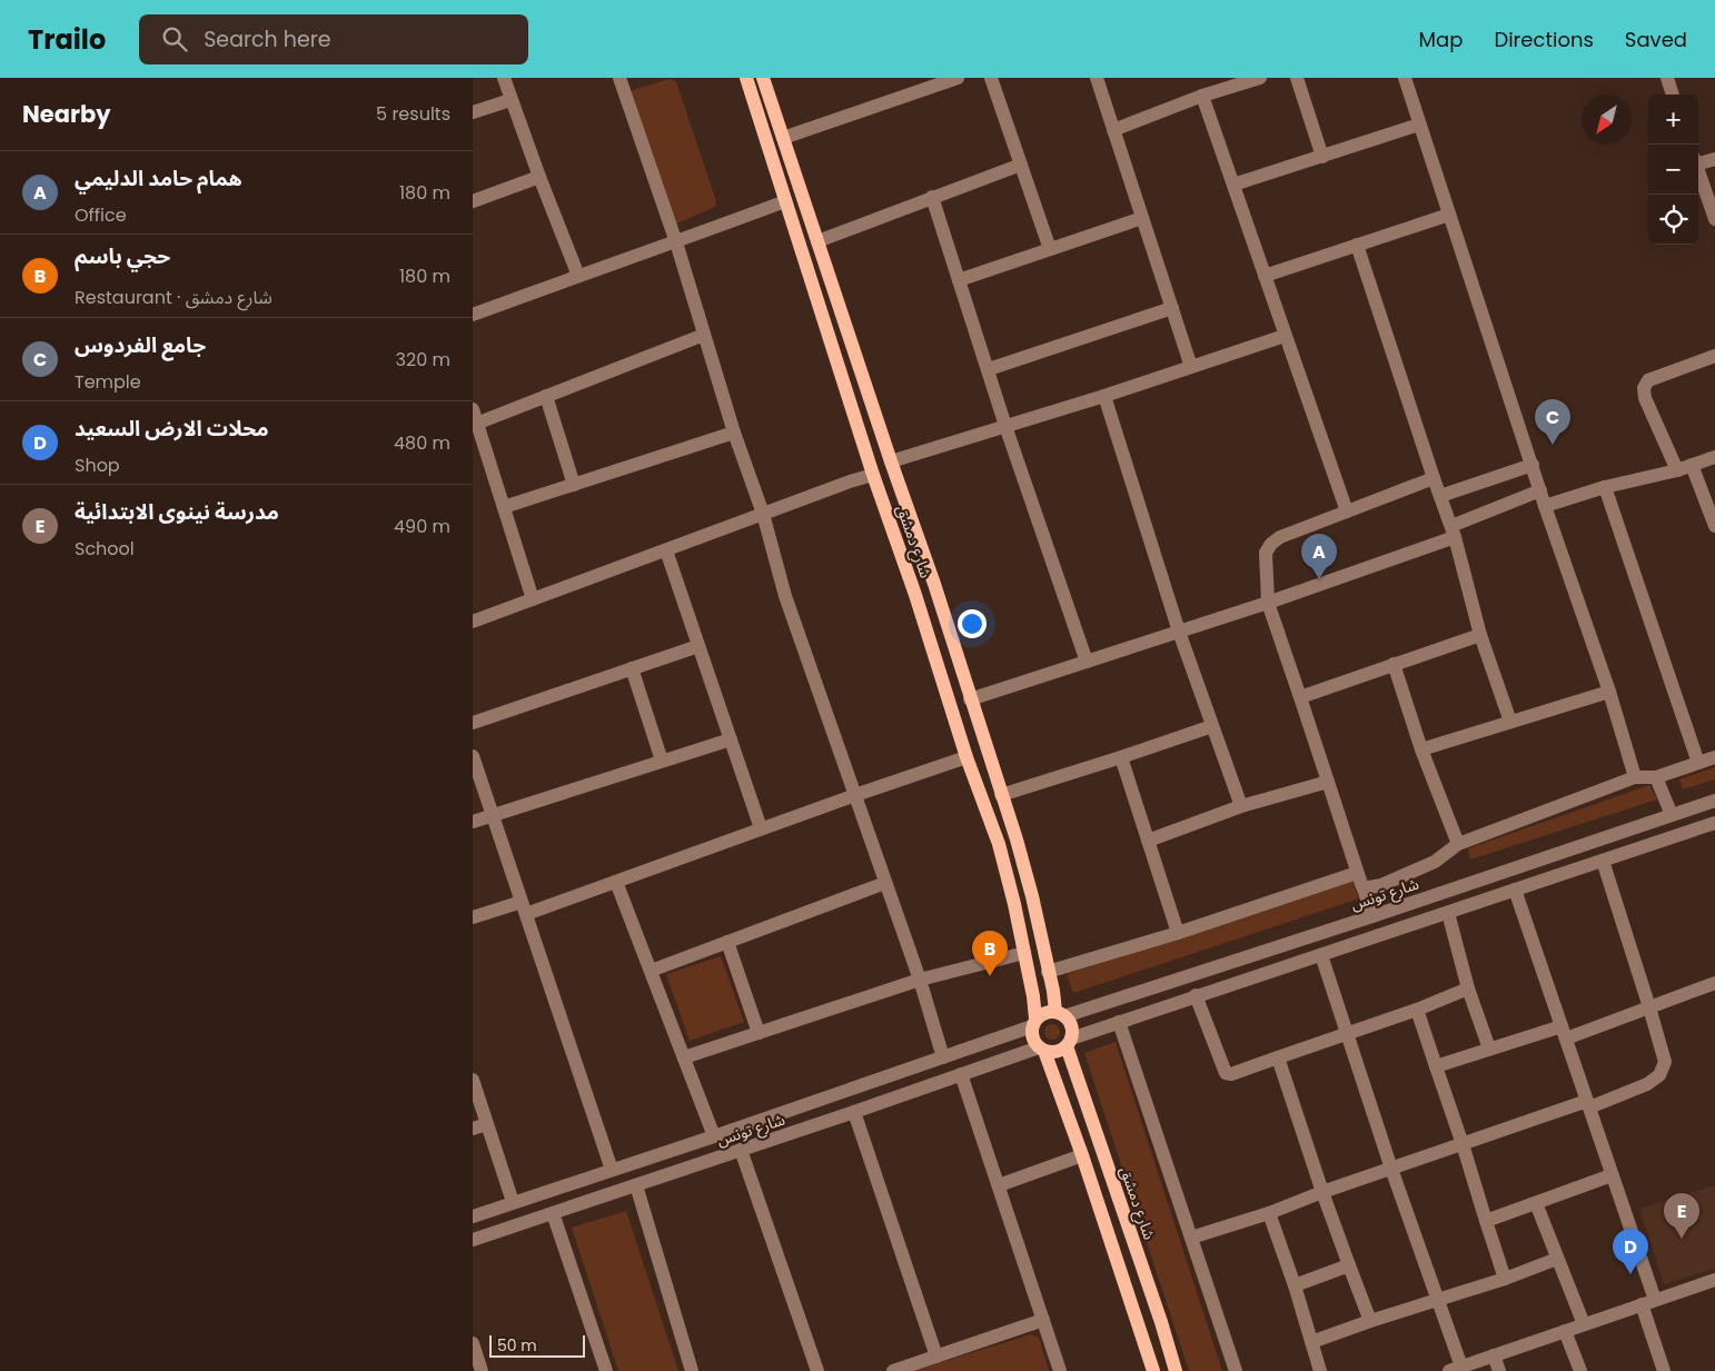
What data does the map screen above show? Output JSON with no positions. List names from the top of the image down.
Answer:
{
  "streets": {
    "main road": ["شارع دمشق"],
    "street": ["شارع تونس"]
  },
  "crossings": [
    ["شارع دمشق", "شارع تونس"]
  ],
  "scale_bar": "50 m",
  "north": "bottom left",
  "page": {
    "header": "Trailo",
    "search": "Search here",
    "nav": ["Map", "Directions", "Saved"],
    "heading": ["Nearby", "5 results"],
    "map_buttons": ["+", "−"],
    "list": [
      {
        "mark": "A",
        "name": "همام حامد الدليمي",
        "note": "Office",
        "value": "180 m"
      },
      {
        "mark": "B",
        "name": "حجي باسم",
        "note": "Restaurant · شارع دمشق",
        "value": "180 m"
      },
      {
        "mark": "C",
        "name": "جامع الفردوس",
        "note": "Temple",
        "value": "320 m"
      },
      {
        "mark": "D",
        "name": "محلات الارض السعيد",
        "note": "Shop",
        "value": "480 m"
      },
      {
        "mark": "E",
        "name": "مدرسة نينوى الابتدائية",
        "note": "School",
        "value": "490 m"
      }
    ],
    "pins": [
      "C",
      "A",
      "B",
      "E",
      "D"
    ],
    "scale": "50 m"
  }
}
